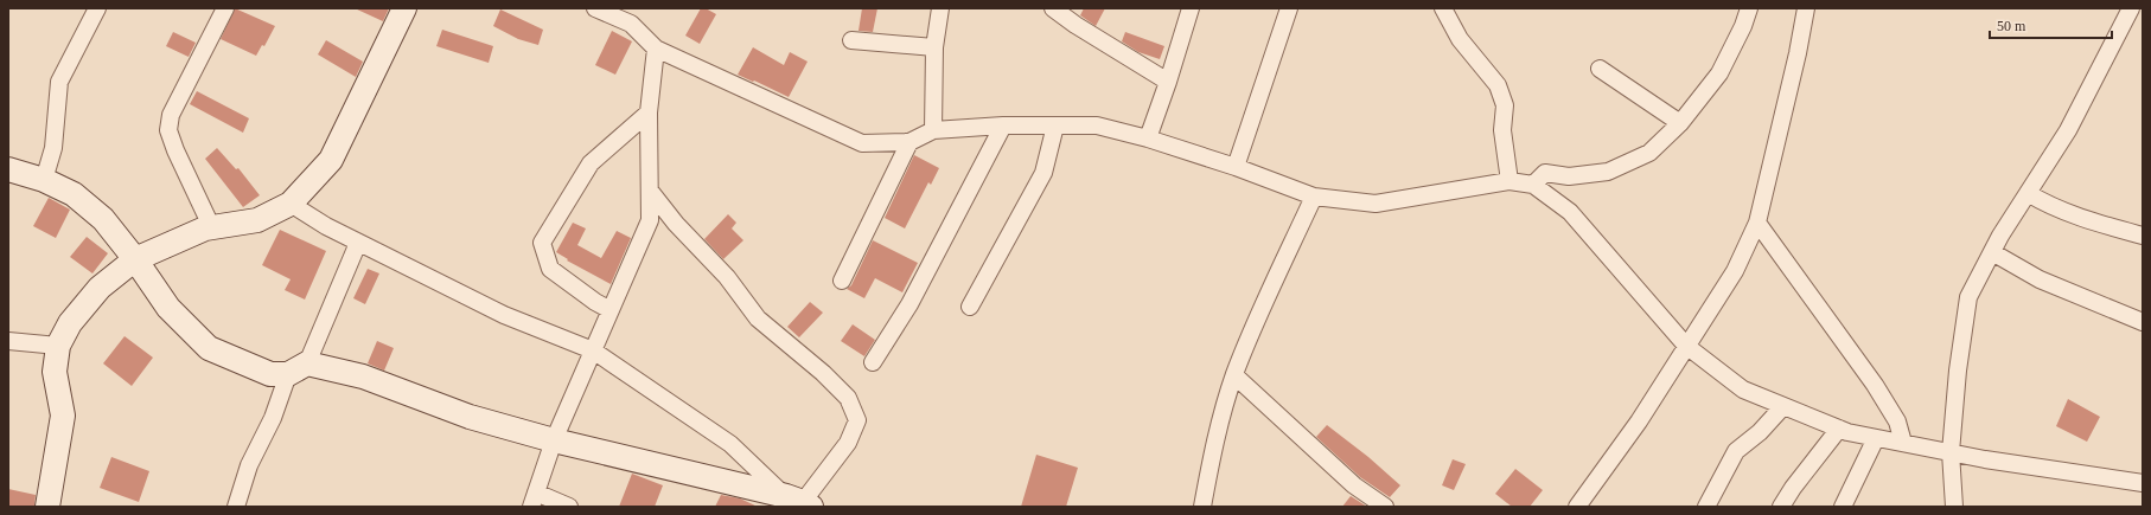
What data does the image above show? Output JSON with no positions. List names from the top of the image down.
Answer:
{
  "scale_bar": "50 m"
}
